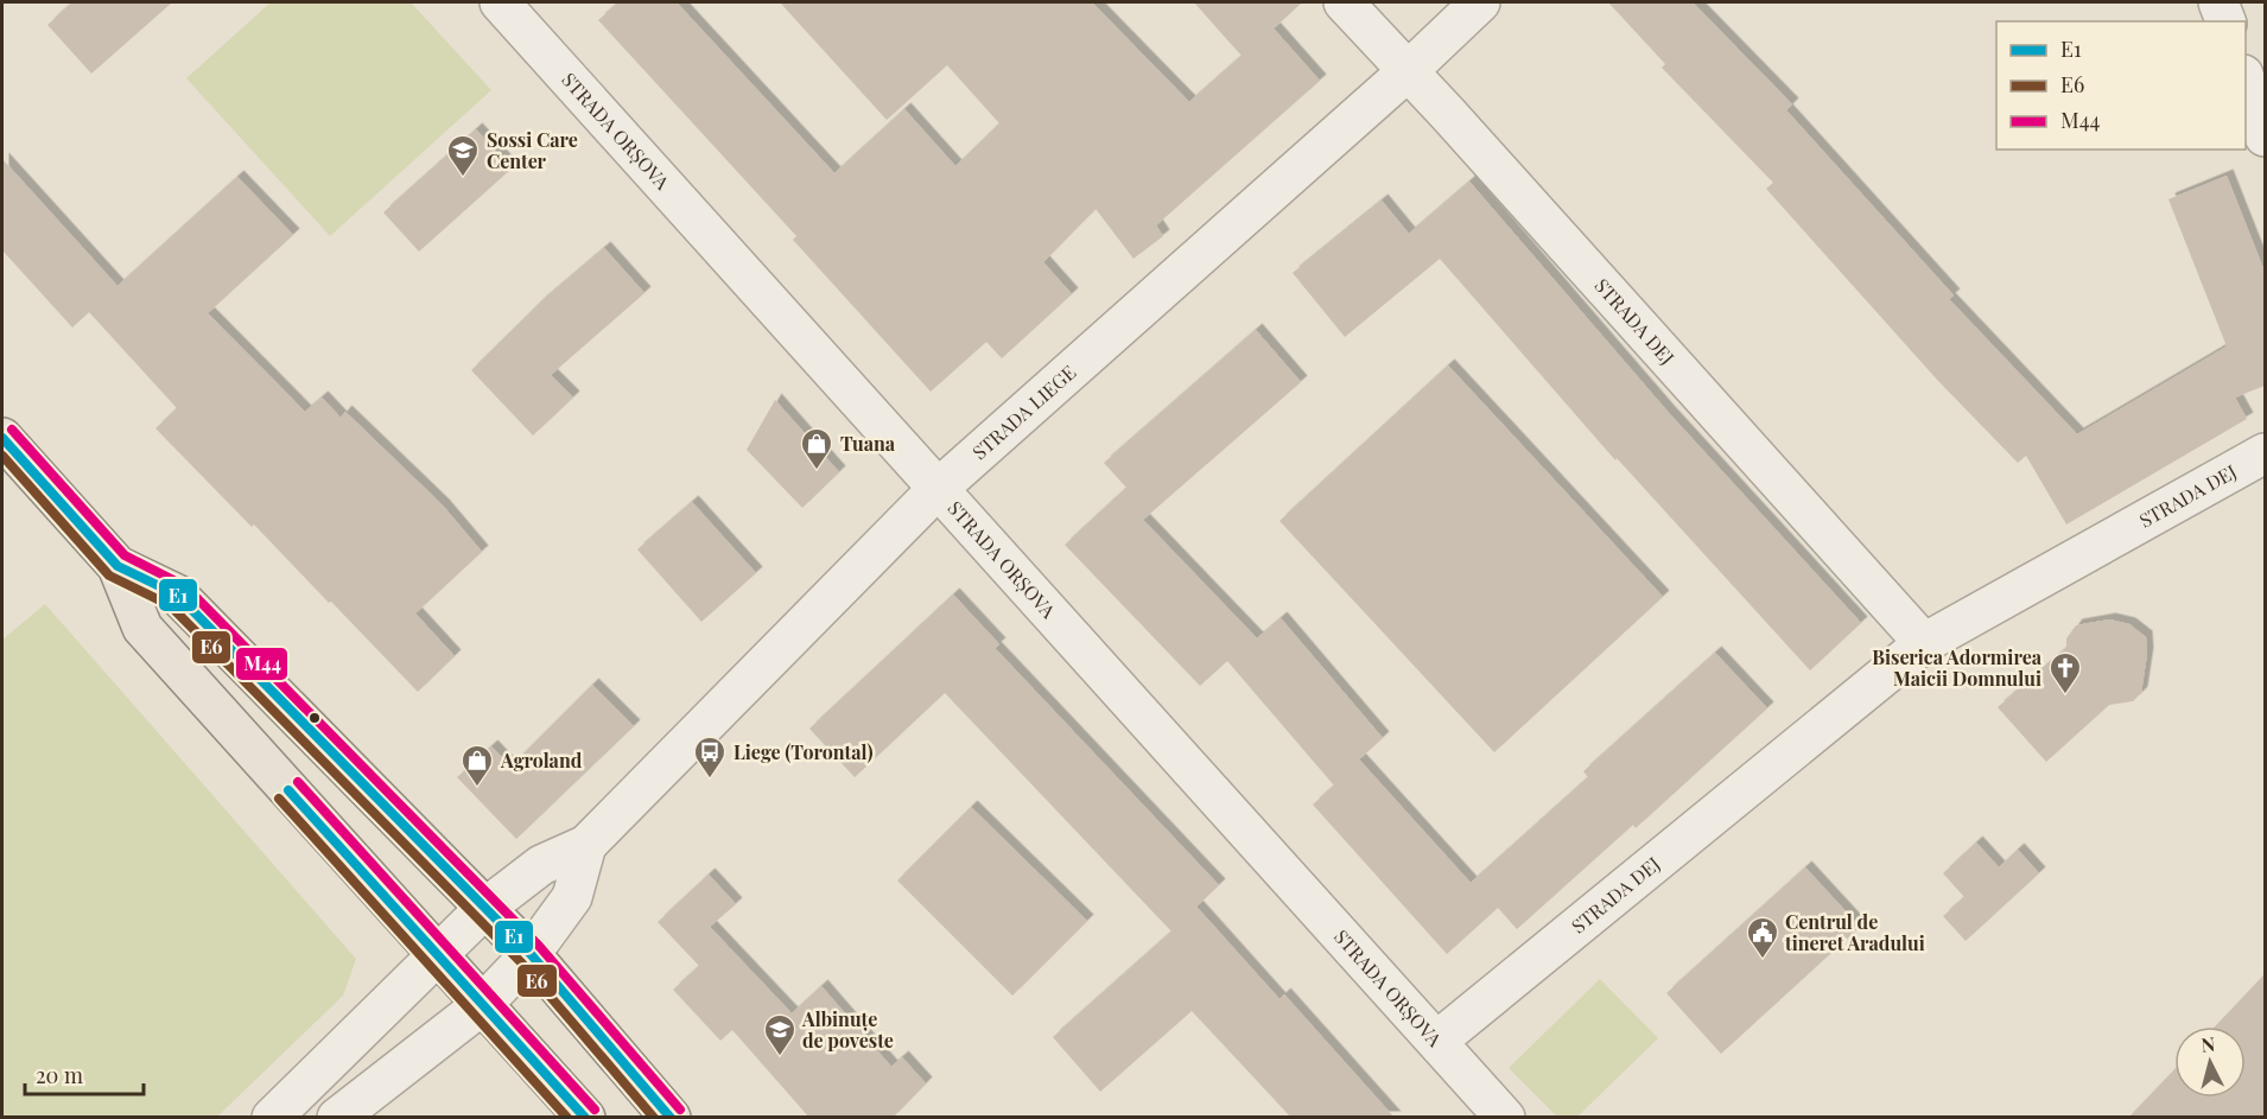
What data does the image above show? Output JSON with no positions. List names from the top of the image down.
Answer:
{
  "streets": {
    "street": ["STRADA ORȘOVA", "STRADA DEJ", "STRADA LIEGE"]
  },
  "crossings": [
    ["STRADA ORȘOVA", "STRADA DEJ"],
    ["STRADA ORȘOVA", "STRADA LIEGE"],
    ["STRADA DEJ", "STRADA LIEGE"]
  ],
  "places": {
    "school or university": ["Sossi Care Center", "Albinuțe de poveste"],
    "shop": ["Tuana", "Agroland"],
    "church": ["Biserica Adormirea Maicii Domnului"],
    "bus stop": ["Liege (Torontal)"],
    "public building": ["Centrul de tineret Aradului"]
  },
  "lines": ["transit line M44", "transit line E1", "transit line E6"],
  "legend": ["E1", "E6", "M44"],
  "scale_bar": "20 m",
  "north": "top"
}
